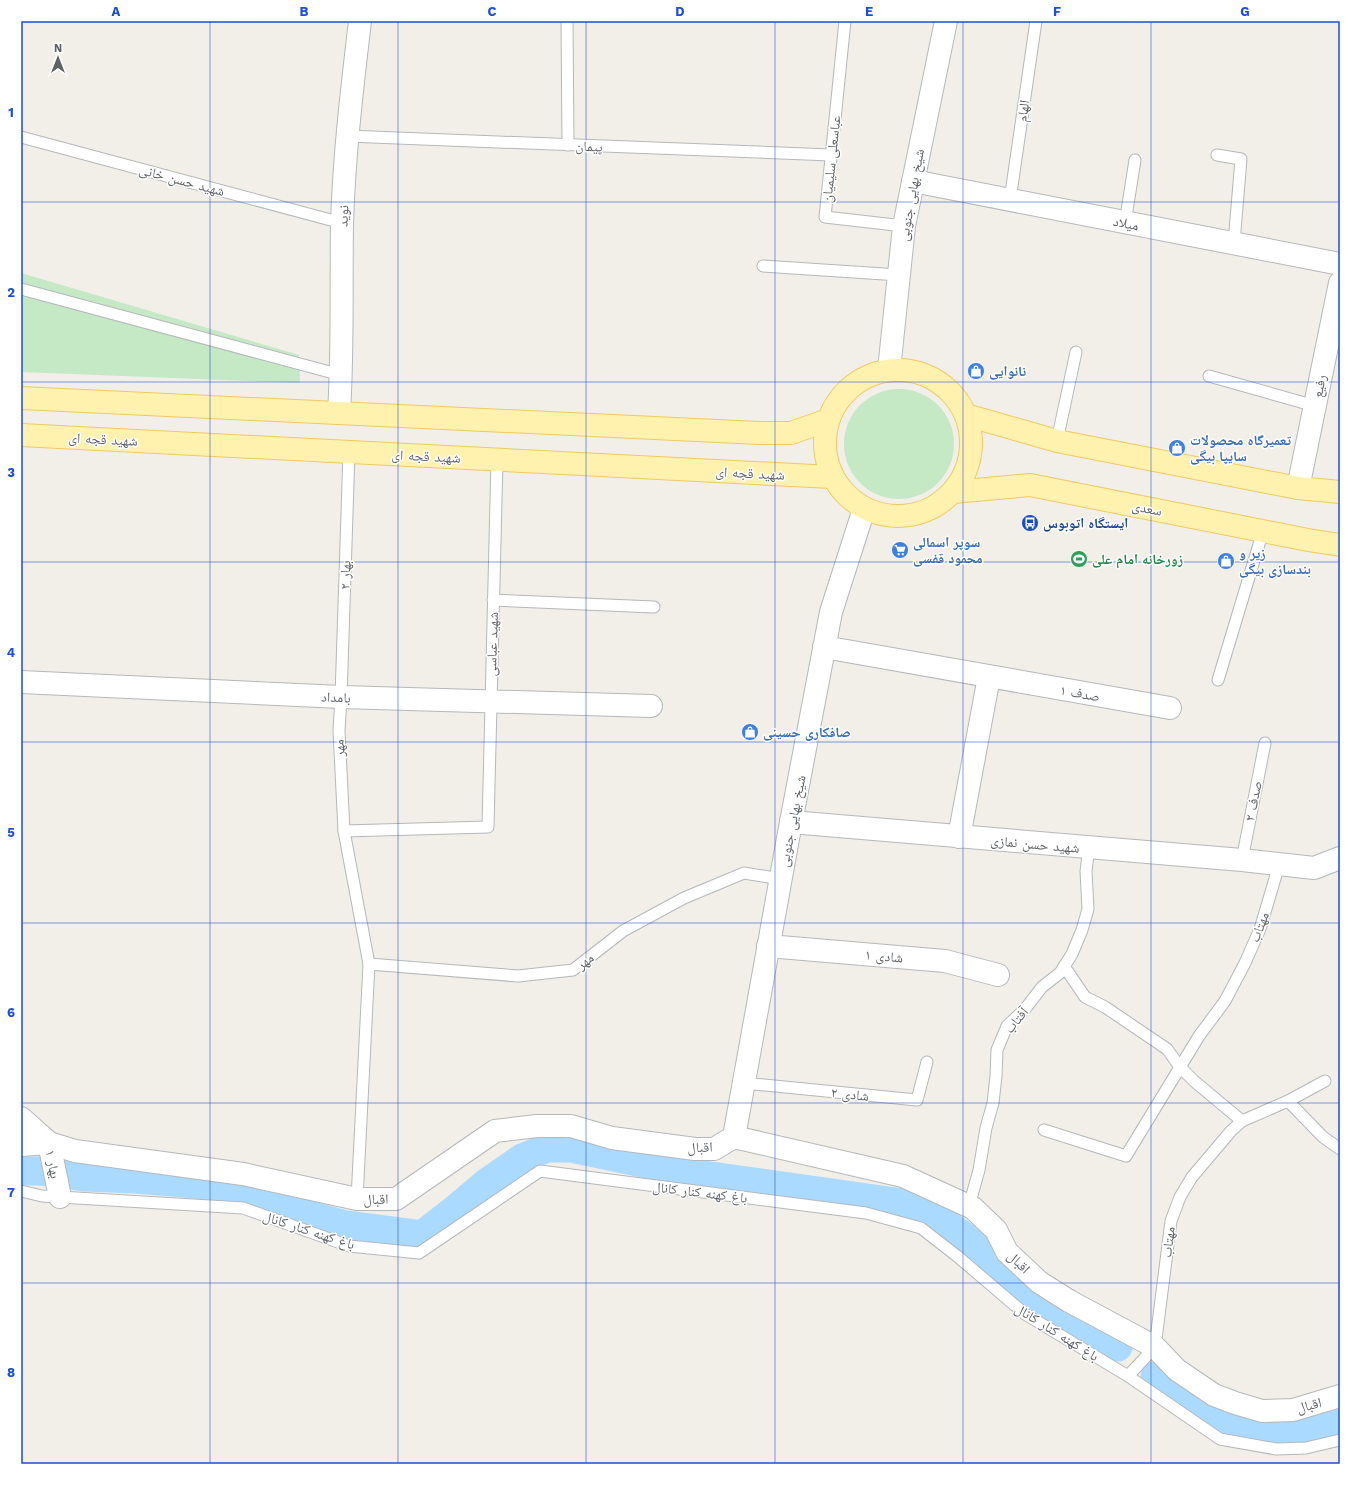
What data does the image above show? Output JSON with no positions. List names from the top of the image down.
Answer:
{
  "streets": {
    "main road": ["شهید قجه ای", "سعدی"],
    "street": [
      "شیخ بهایی جنوبی",
      "نوید",
      "میلاد",
      "رفیع",
      "صدف ۱",
      "بامداد",
      "شهید حسن نمازی",
      "شادی ۱",
      "اقبال",
      "بهار ۱"
    ],
    "lane": [
      "الهام",
      "پیمان",
      "عباسعلی سلیمیان",
      "شهید حسن خانی",
      "بهار ۲",
      "شهید عباسی",
      "مهر",
      "صدف ۲",
      "مهتاب",
      "آفتاب",
      "شادی ۲",
      "باغ کهنه کنار کانال"
    ]
  },
  "crossings": [
    ["الهام", "میلاد"],
    ["پیمان", "عباسعلی سلیمیان"],
    ["پیمان", "نوید"],
    ["عباسعلی سلیمیان", "شیخ بهایی جنوبی"],
    ["شهید حسن خانی", "نوید"],
    ["شیخ بهایی جنوبی", "میلاد"],
    ["شیخ بهایی جنوبی", "صدف ۱"],
    ["شیخ بهایی جنوبی", "مهر"],
    ["شیخ بهایی جنوبی", "شهید حسن نمازی"],
    ["شیخ بهایی جنوبی", "شادی ۱"],
    ["شیخ بهایی جنوبی", "شادی ۲"],
    ["شیخ بهایی جنوبی", "اقبال"],
    ["شهید قجه ای", "بهار ۲"],
    ["شهید قجه ای", "شهید عباسی"],
    ["بهار ۲", "بامداد"],
    ["بهار ۲", "مهر"],
    ["شهید عباسی", "بامداد"],
    ["شهید عباسی", "مهر"],
    ["بامداد", "مهر"],
    ["مهر", "اقبال"],
    ["صدف ۲", "شهید حسن نمازی"],
    ["شهید حسن نمازی", "مهتاب"],
    ["شهید حسن نمازی", "آفتاب"],
    ["مهتاب", "اقبال"],
    ["آفتاب", "اقبال"],
    ["اقبال", "بهار ۱"],
    ["بهار ۱", "باغ کهنه کنار کانال"]
  ],
  "places": {
    "shop": [
      "نانوایی",
      "تعمیرگاه محصولات سایپا بیگی",
      "زیر و بندسازی بیگی",
      "صافکاری حسینی"
    ],
    "bus stop": ["ایستگاه اتوبوس"],
    "supermarket": ["سوپر اسمالی محمود قفسی"],
    "sports": ["زورخانه امام علی"]
  },
  "north": "top",
  "grid": {
    "columns": [
      "A",
      "B",
      "C",
      "D",
      "E",
      "F",
      "G"
    ],
    "rows": [
      "1",
      "2",
      "3",
      "4",
      "5",
      "6",
      "7",
      "8"
    ]
  }
}
